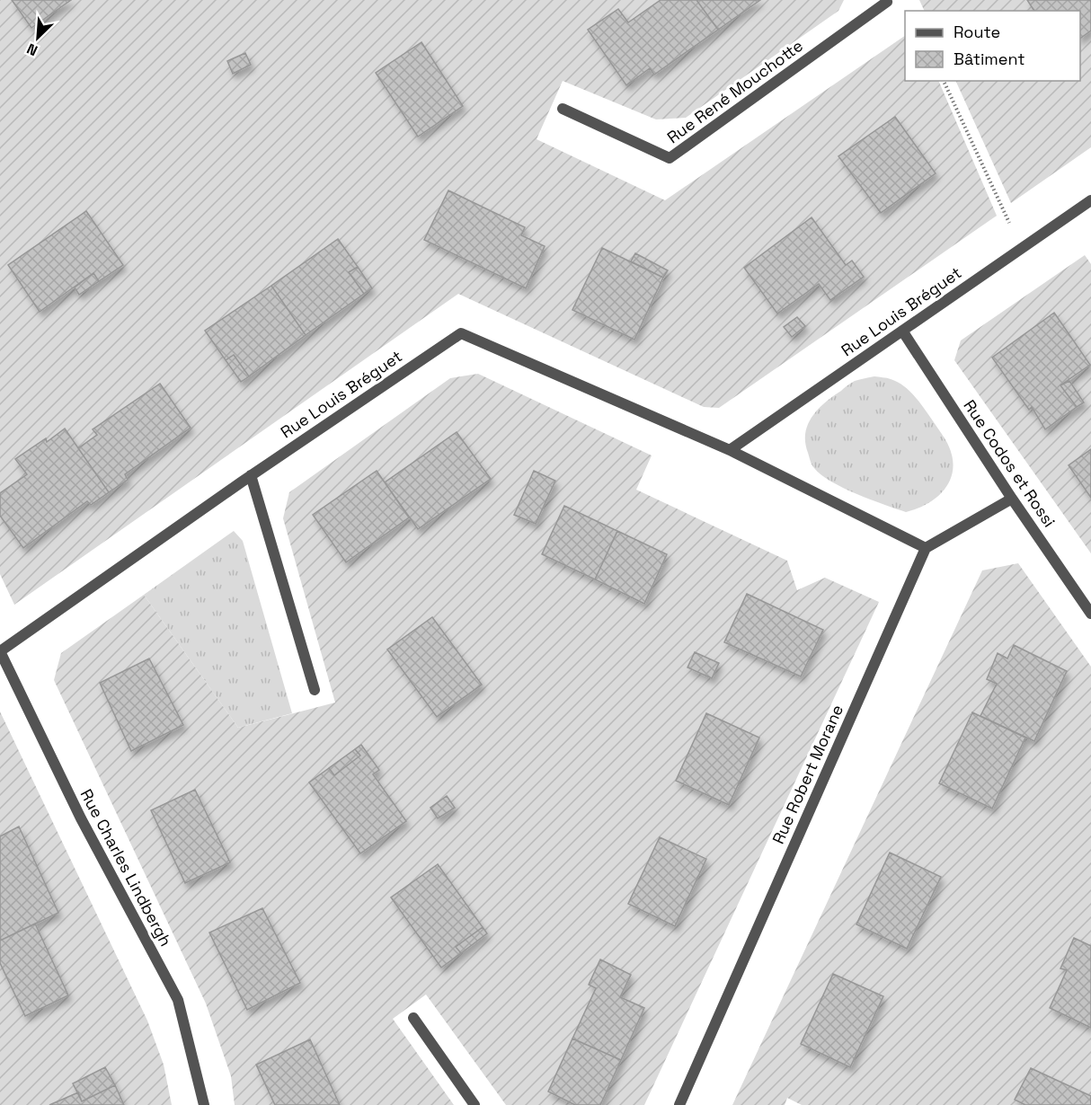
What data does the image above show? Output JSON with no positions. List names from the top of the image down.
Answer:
{
  "streets": {
    "street": [
      "Rue René Mouchotte",
      "Rue Louis Bréguet",
      "Rue Codos et Rossi",
      "Rue Robert Morane",
      "Rue Charles Lindbergh"
    ]
  },
  "crossings": [
    ["Rue Louis Bréguet", "Rue Codos et Rossi"],
    ["Rue Louis Bréguet", "Rue Robert Morane"],
    ["Rue Louis Bréguet", "Rue Charles Lindbergh"]
  ],
  "legend": ["Route", "Bâtiment"],
  "north": "bottom left"
}
